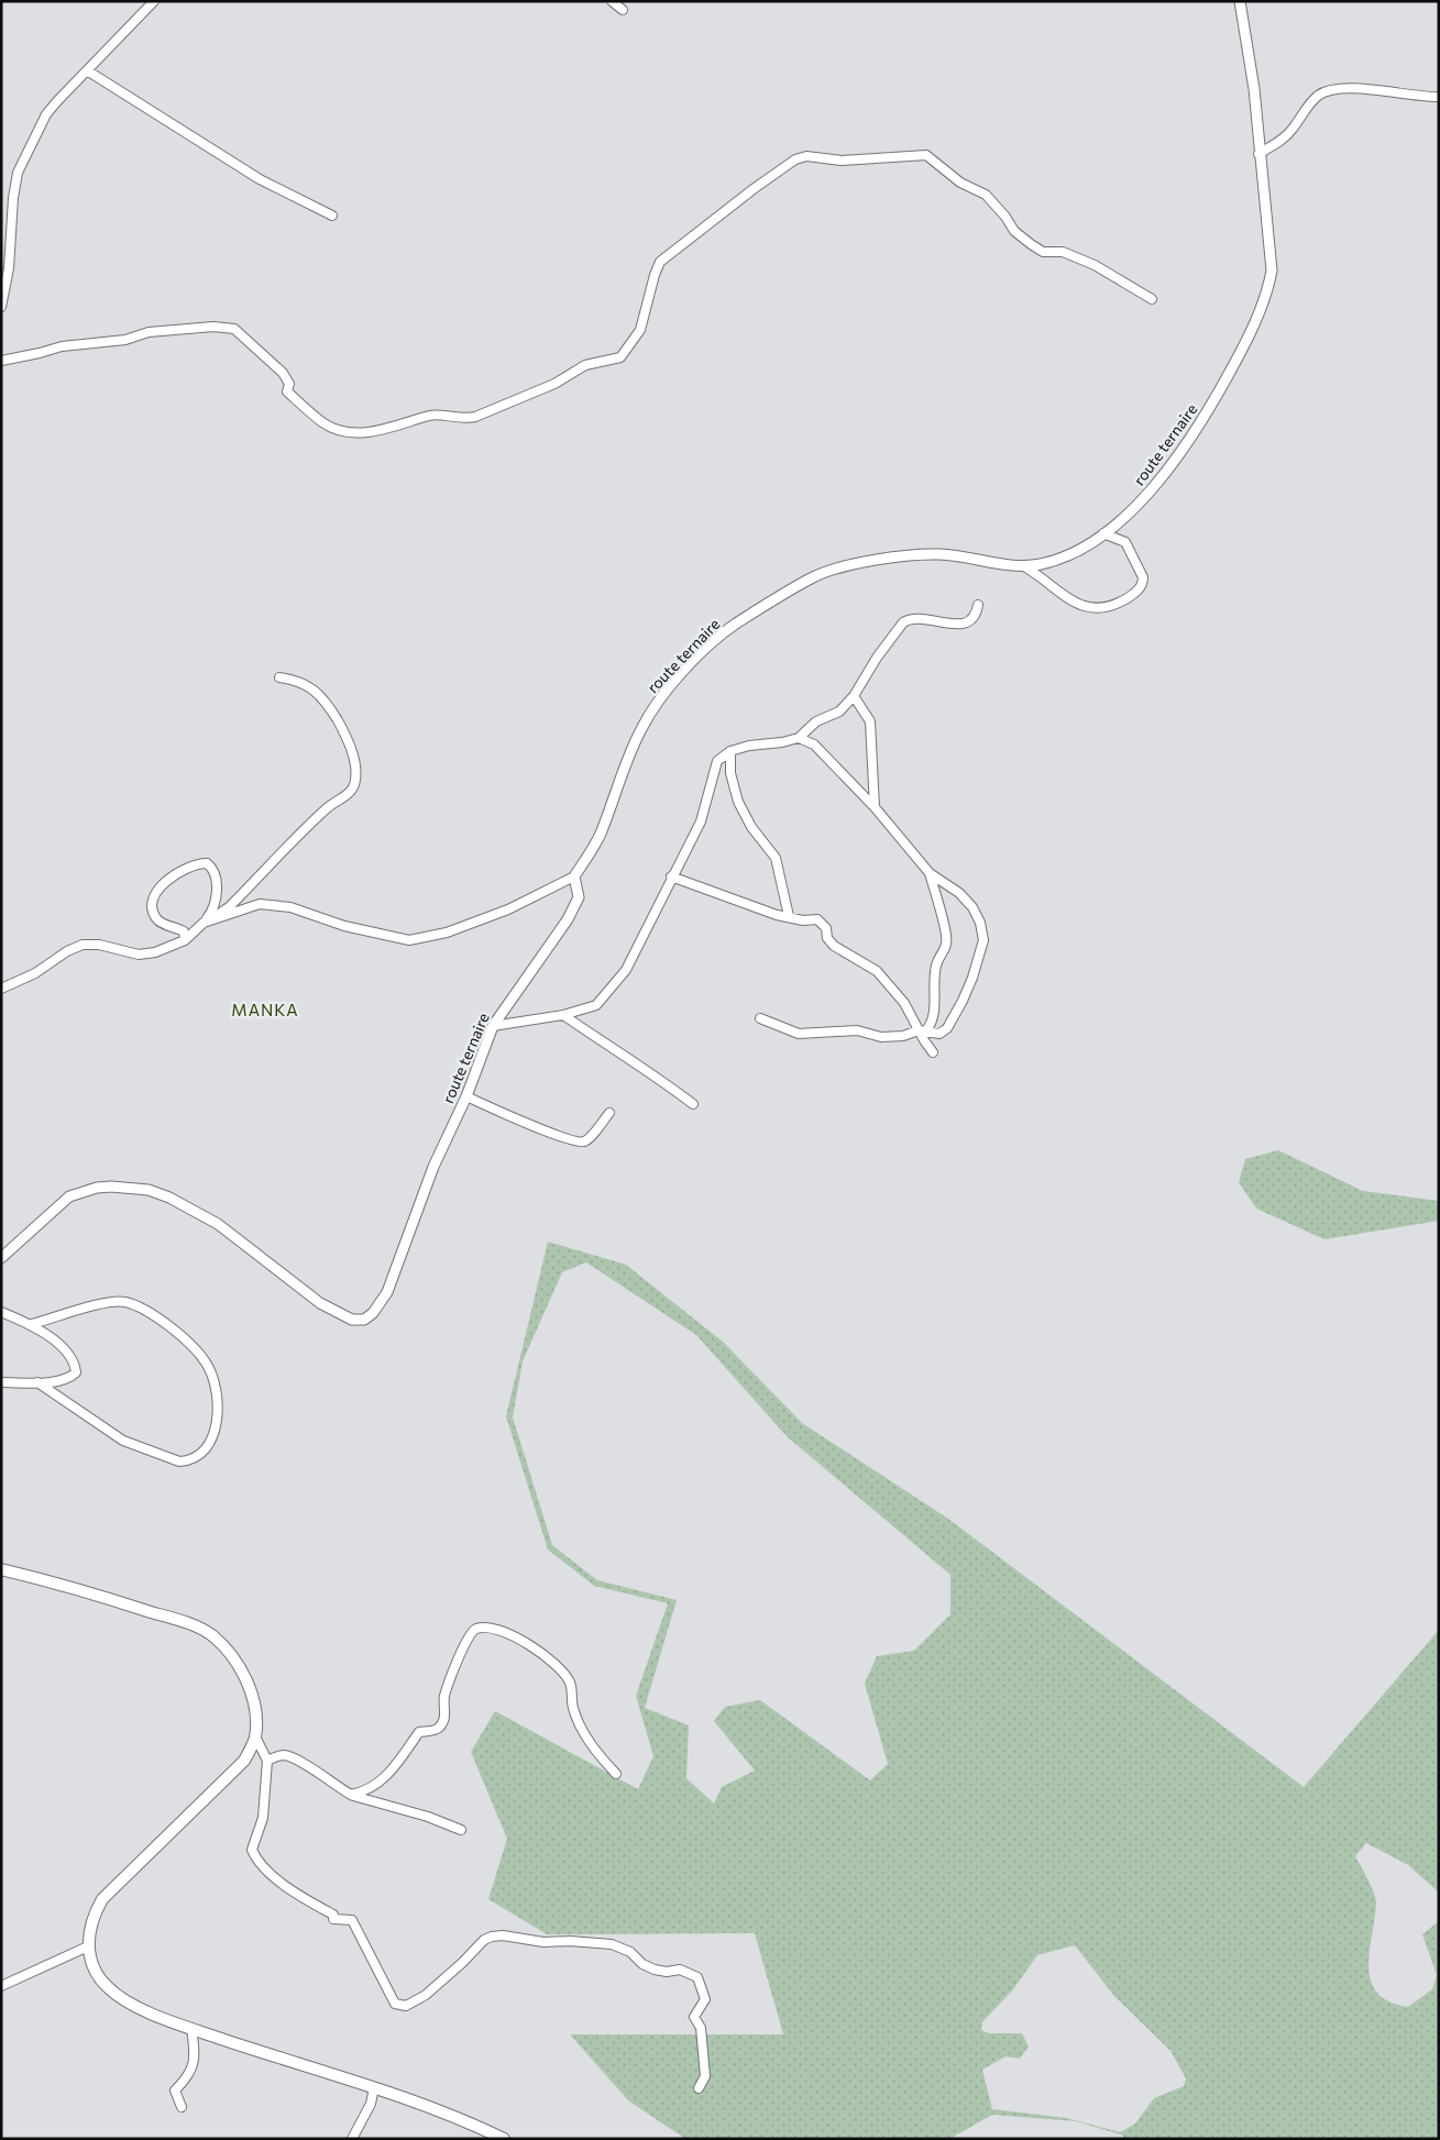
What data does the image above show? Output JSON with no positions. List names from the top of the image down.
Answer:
{
  "streets": {
    "street": ["route ternaire"]
  },
  "districts": ["MANKA"]
}
